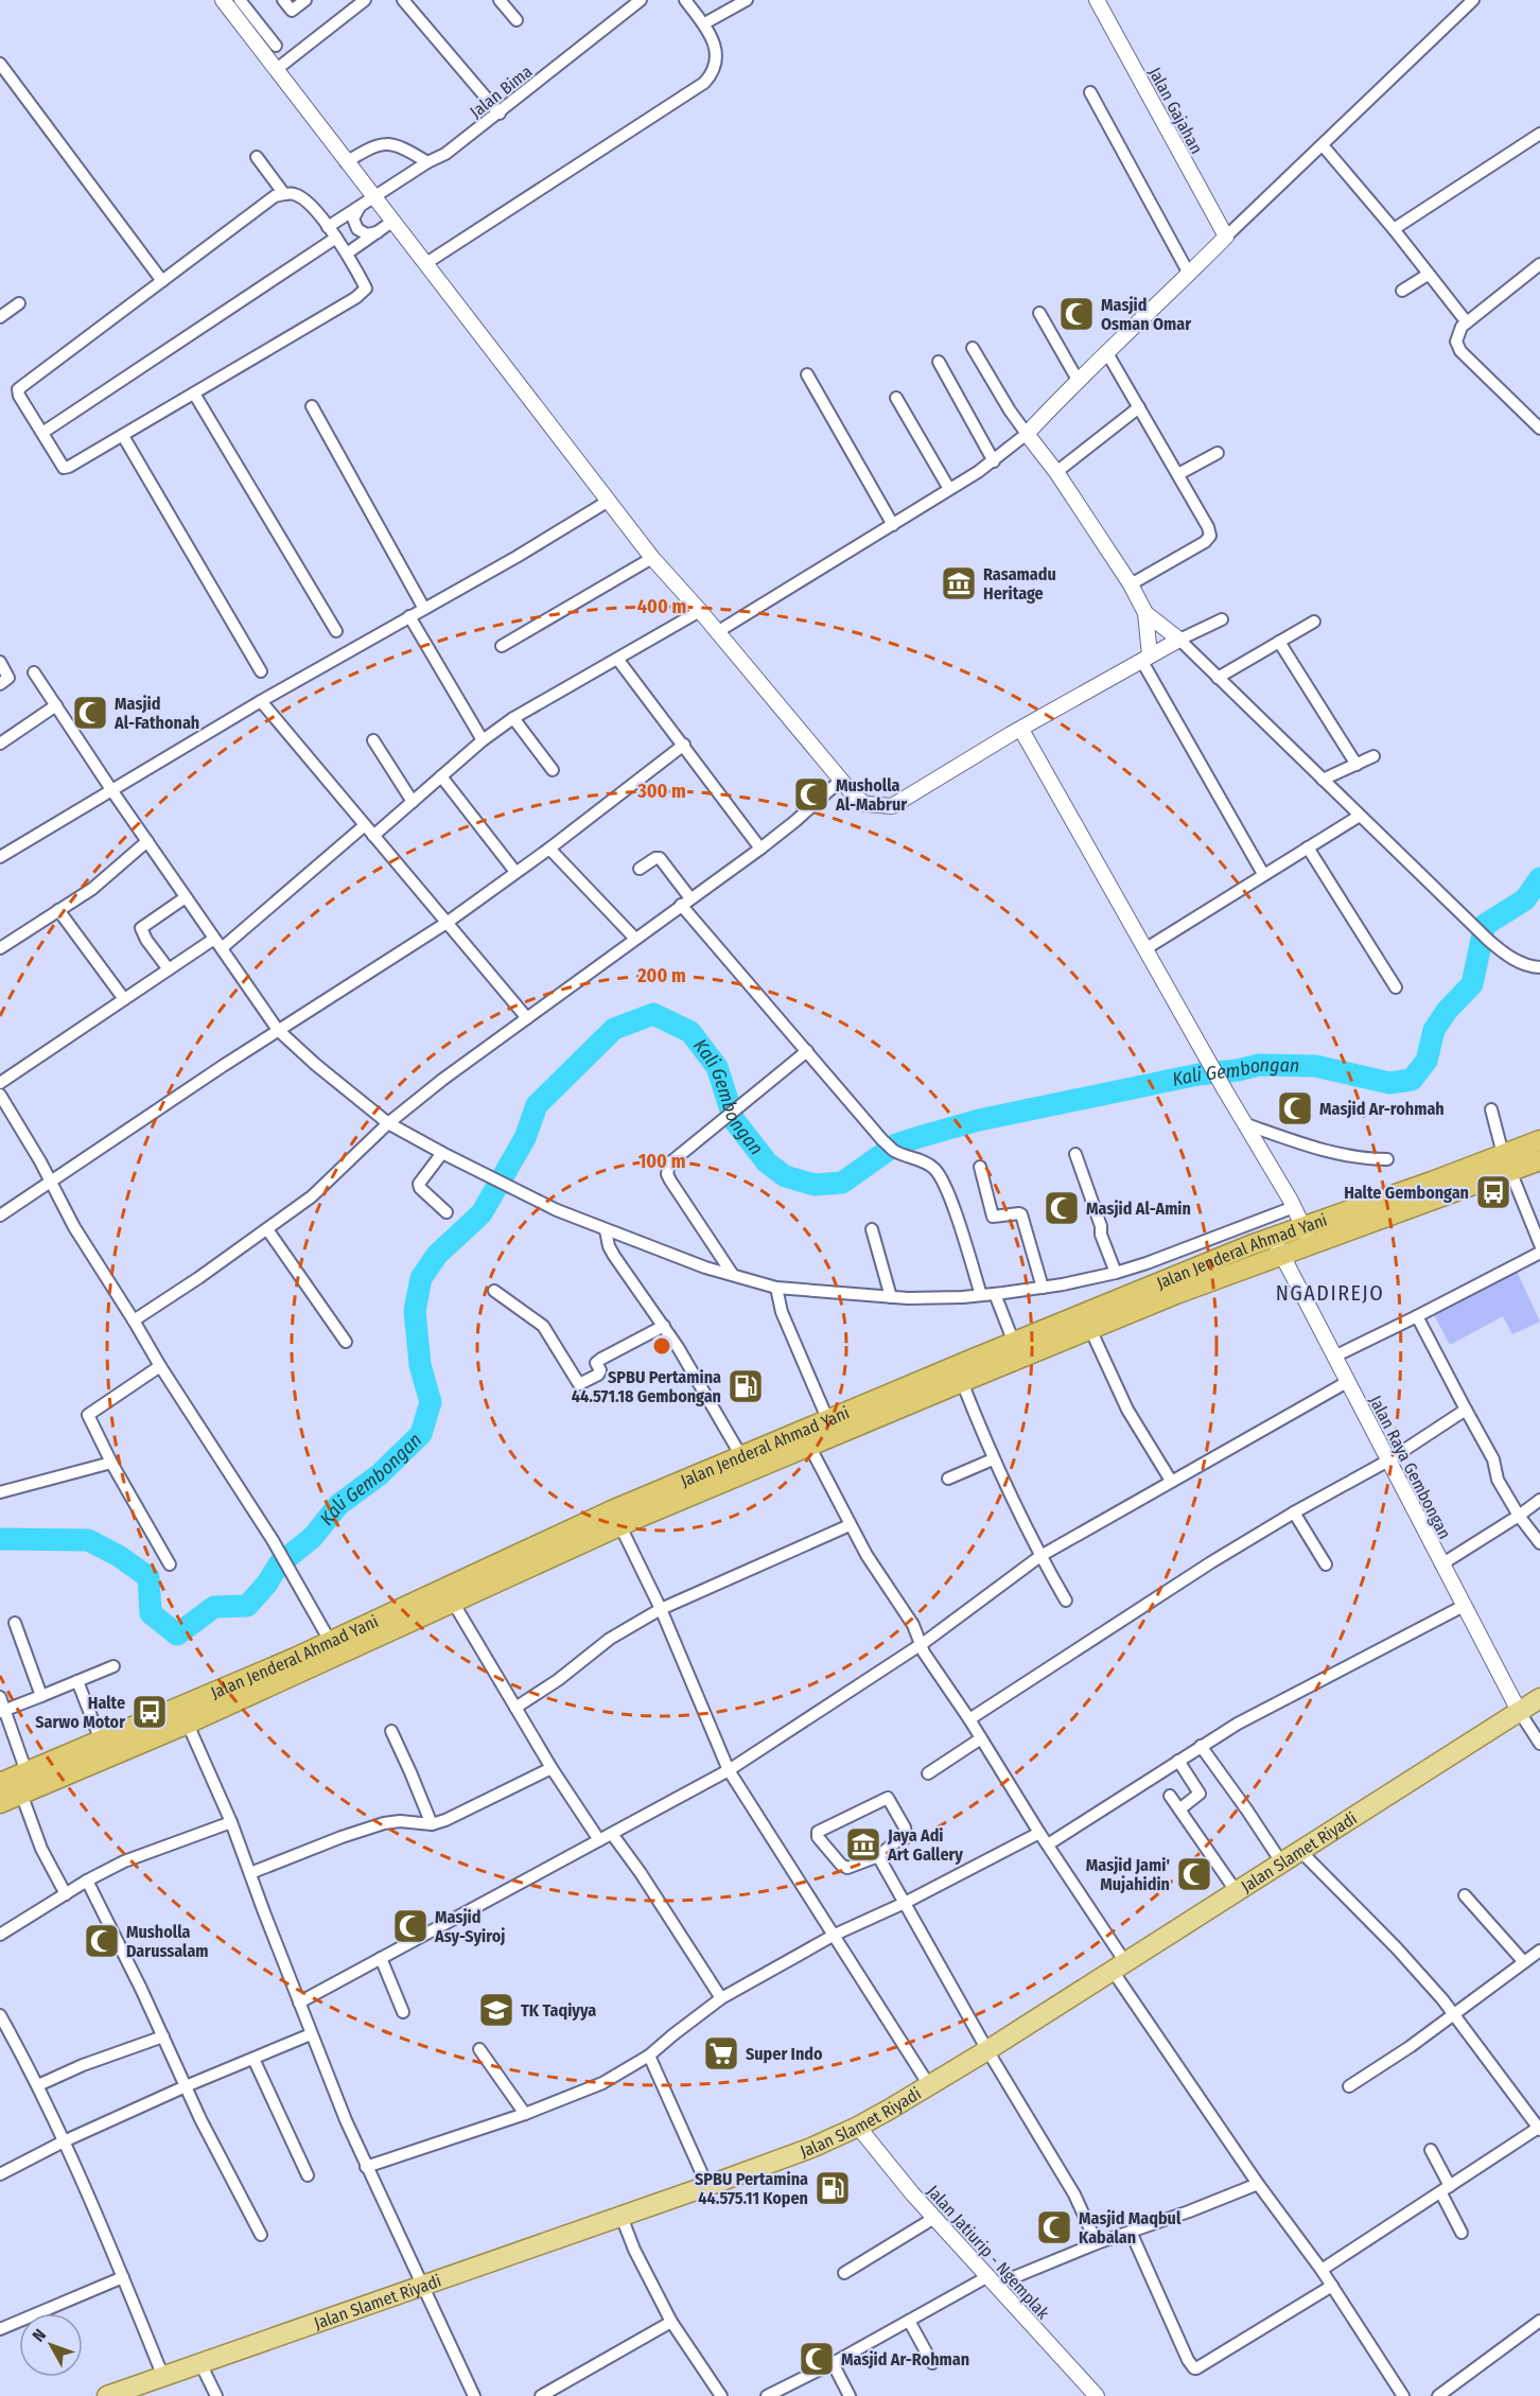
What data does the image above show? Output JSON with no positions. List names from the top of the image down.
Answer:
{
  "streets": {
    "highway": ["Jalan Jenderal Ahmad Yani"],
    "main road": ["Jalan Slamet Riyadi"],
    "street": [
      "Jalan Bima",
      "Jalan Gajahan",
      "Jalan Raya Gembongan",
      "Jalan Jatiurip - Ngemplak"
    ]
  },
  "crossings": [
    ["Jalan Jenderal Ahmad Yani", "Jalan Raya Gembongan"],
    ["Jalan Raya Gembongan", "Jalan Slamet Riyadi"],
    ["Jalan Slamet Riyadi", "Jalan Jatiurip - Ngemplak"]
  ],
  "districts": ["NGADIREJO"],
  "water": ["Kali Gembongan"],
  "places": {
    "mosque": [
      "Masjid Osman Omar",
      "Masjid Al-Fathonah",
      "Musholla Al-Mabrur",
      "Masjid Ar-rohmah",
      "Masjid Al-Amin",
      "Masjid Jami' Mujahidin",
      "Masjid Asy-Syiroj",
      "Musholla Darussalam",
      "Masjid Maqbul Kabalan",
      "Masjid Ar-Rohman"
    ],
    "museum": ["Rasamadu Heritage", "Jaya Adi Art Gallery"],
    "bus stop": ["Halte Gembongan", "Halte Sarwo Motor"],
    "fuel station": ["SPBU Pertamina 44.571.18 Gembongan", "SPBU Pertamina 44.575.11 Kopen"],
    "school or university": ["TK Taqiyya"],
    "supermarket": ["Super Indo"]
  },
  "north": "top left",
  "rings": [
    "400 m",
    "300 m",
    "200 m",
    "100 m"
  ]
}
